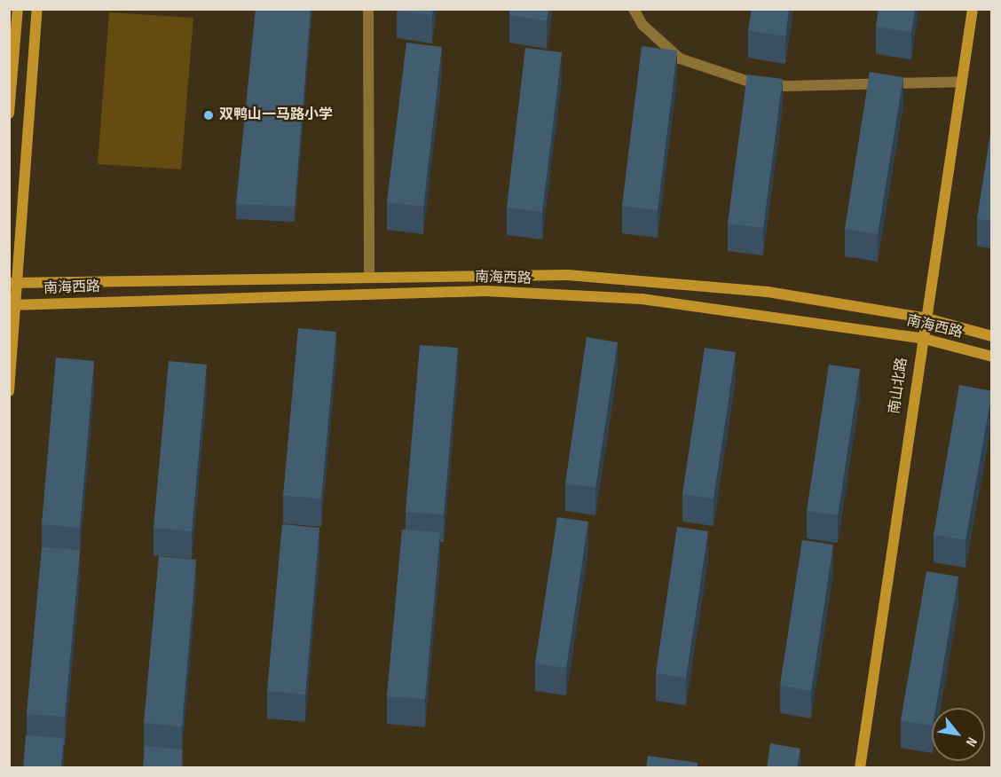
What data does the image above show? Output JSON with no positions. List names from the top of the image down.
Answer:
{
  "streets": {
    "street": ["南海西路", "南山北路"]
  },
  "crossings": [
    ["南海西路", "南山北路"]
  ],
  "places": ["双鸭山一马路小学"],
  "north": "bottom right"
}
